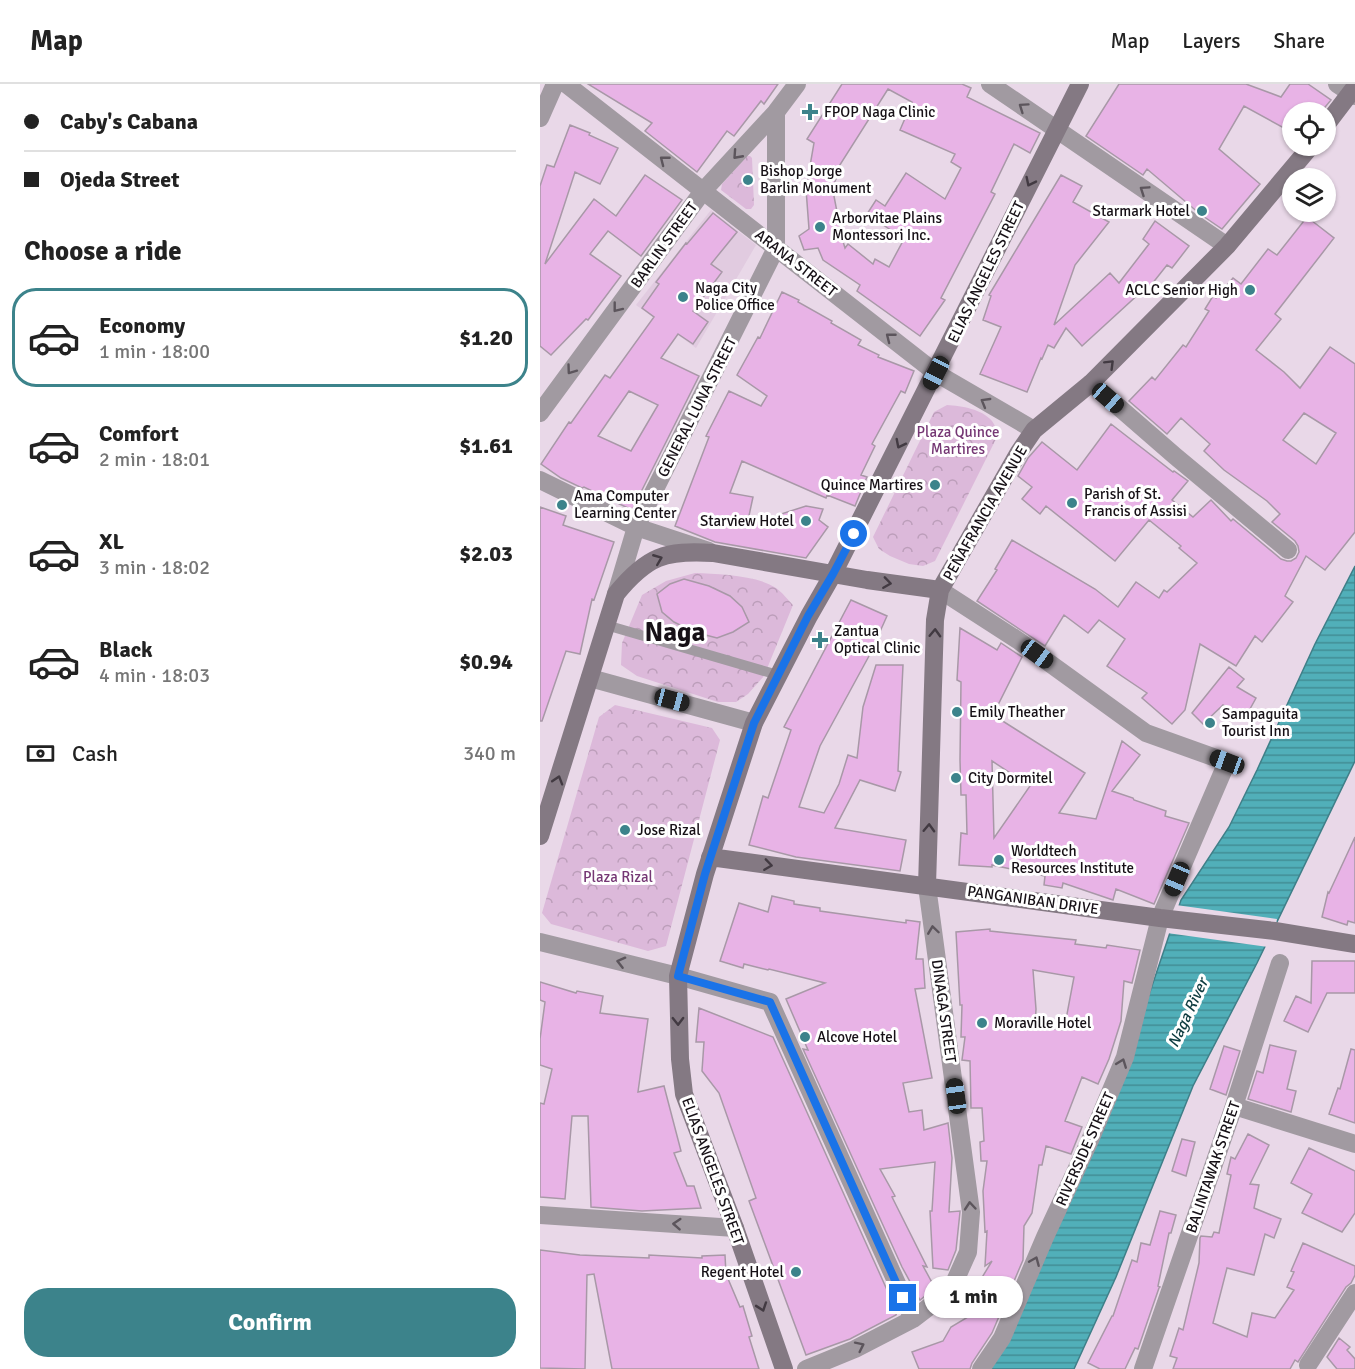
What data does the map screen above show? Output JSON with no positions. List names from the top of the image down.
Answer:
{
  "streets": {
    "main road": [
      "ELIAS ANGELES STREET",
      "GENERAL LUNA STREET",
      "PEÑAFRANCIA AVENUE",
      "PANGANIBAN DRIVE"
    ],
    "street": [
      "BARLIN STREET",
      "ARANA STREET",
      "DINAGA STREET",
      "RIVERSIDE STREET",
      "BALINTAWAK STREET"
    ]
  },
  "crossings": [
    ["BARLIN STREET", "ARANA STREET"],
    ["BARLIN STREET", "GENERAL LUNA STREET"],
    ["ARANA STREET", "ELIAS ANGELES STREET"],
    ["ARANA STREET", "GENERAL LUNA STREET"],
    ["ARANA STREET", "PEÑAFRANCIA AVENUE"],
    ["ELIAS ANGELES STREET", "PANGANIBAN DRIVE"],
    ["PEÑAFRANCIA AVENUE", "PANGANIBAN DRIVE"],
    ["PEÑAFRANCIA AVENUE", "DINAGA STREET"],
    ["PEÑAFRANCIA AVENUE", "RIVERSIDE STREET"],
    ["PANGANIBAN DRIVE", "DINAGA STREET"],
    ["PANGANIBAN DRIVE", "RIVERSIDE STREET"]
  ],
  "one_way": [
    "BARLIN STREET",
    "ARANA STREET",
    "ELIAS ANGELES STREET",
    "PEÑAFRANCIA AVENUE",
    "DINAGA STREET",
    "RIVERSIDE STREET"
  ],
  "districts": ["Naga"],
  "water": ["Naga River"],
  "parks": ["Plaza Quince Martires", "Plaza Rizal"],
  "places": {
    "health": ["FPOP Naga Clinic", "Zantua Optical Clinic"],
    "other": [
      "Bishop Jorge Barlin Monument",
      "Starmark Hotel",
      "Arborvitae Plains Montessori Inc.",
      "ACLC Senior High",
      "Naga City Police Office",
      "Quince Martires",
      "Parish of St. Francis of Assisi",
      "Ama Computer Learning Center",
      "Starview Hotel",
      "Emily Theather",
      "Sampaguita Tourist Inn",
      "City Dormitel",
      "Jose Rizal",
      "Worldtech Resources Institute",
      "Moraville Hotel",
      "Alcove Hotel",
      "Regent Hotel"
    ]
  },
  "page": {
    "header": "Map",
    "nav": ["Map", "Layers", "Share"],
    "banner": ["Caby's Cabana", "Ojeda Street"],
    "heading": "Choose a ride",
    "list": [
      {
        "name": "Economy",
        "note": "1 min · 18:00",
        "value": "$1.20"
      },
      {
        "name": "Comfort",
        "note": "2 min · 18:01",
        "value": "$1.61"
      },
      {
        "name": "XL",
        "note": "3 min · 18:02",
        "value": "$2.03"
      },
      {
        "name": "Black",
        "note": "4 min · 18:03",
        "value": "$0.94"
      }
    ],
    "pay": ["Cash", "340 m"],
    "buttons": "Confirm",
    "bubble": "1 min"
  }
}
